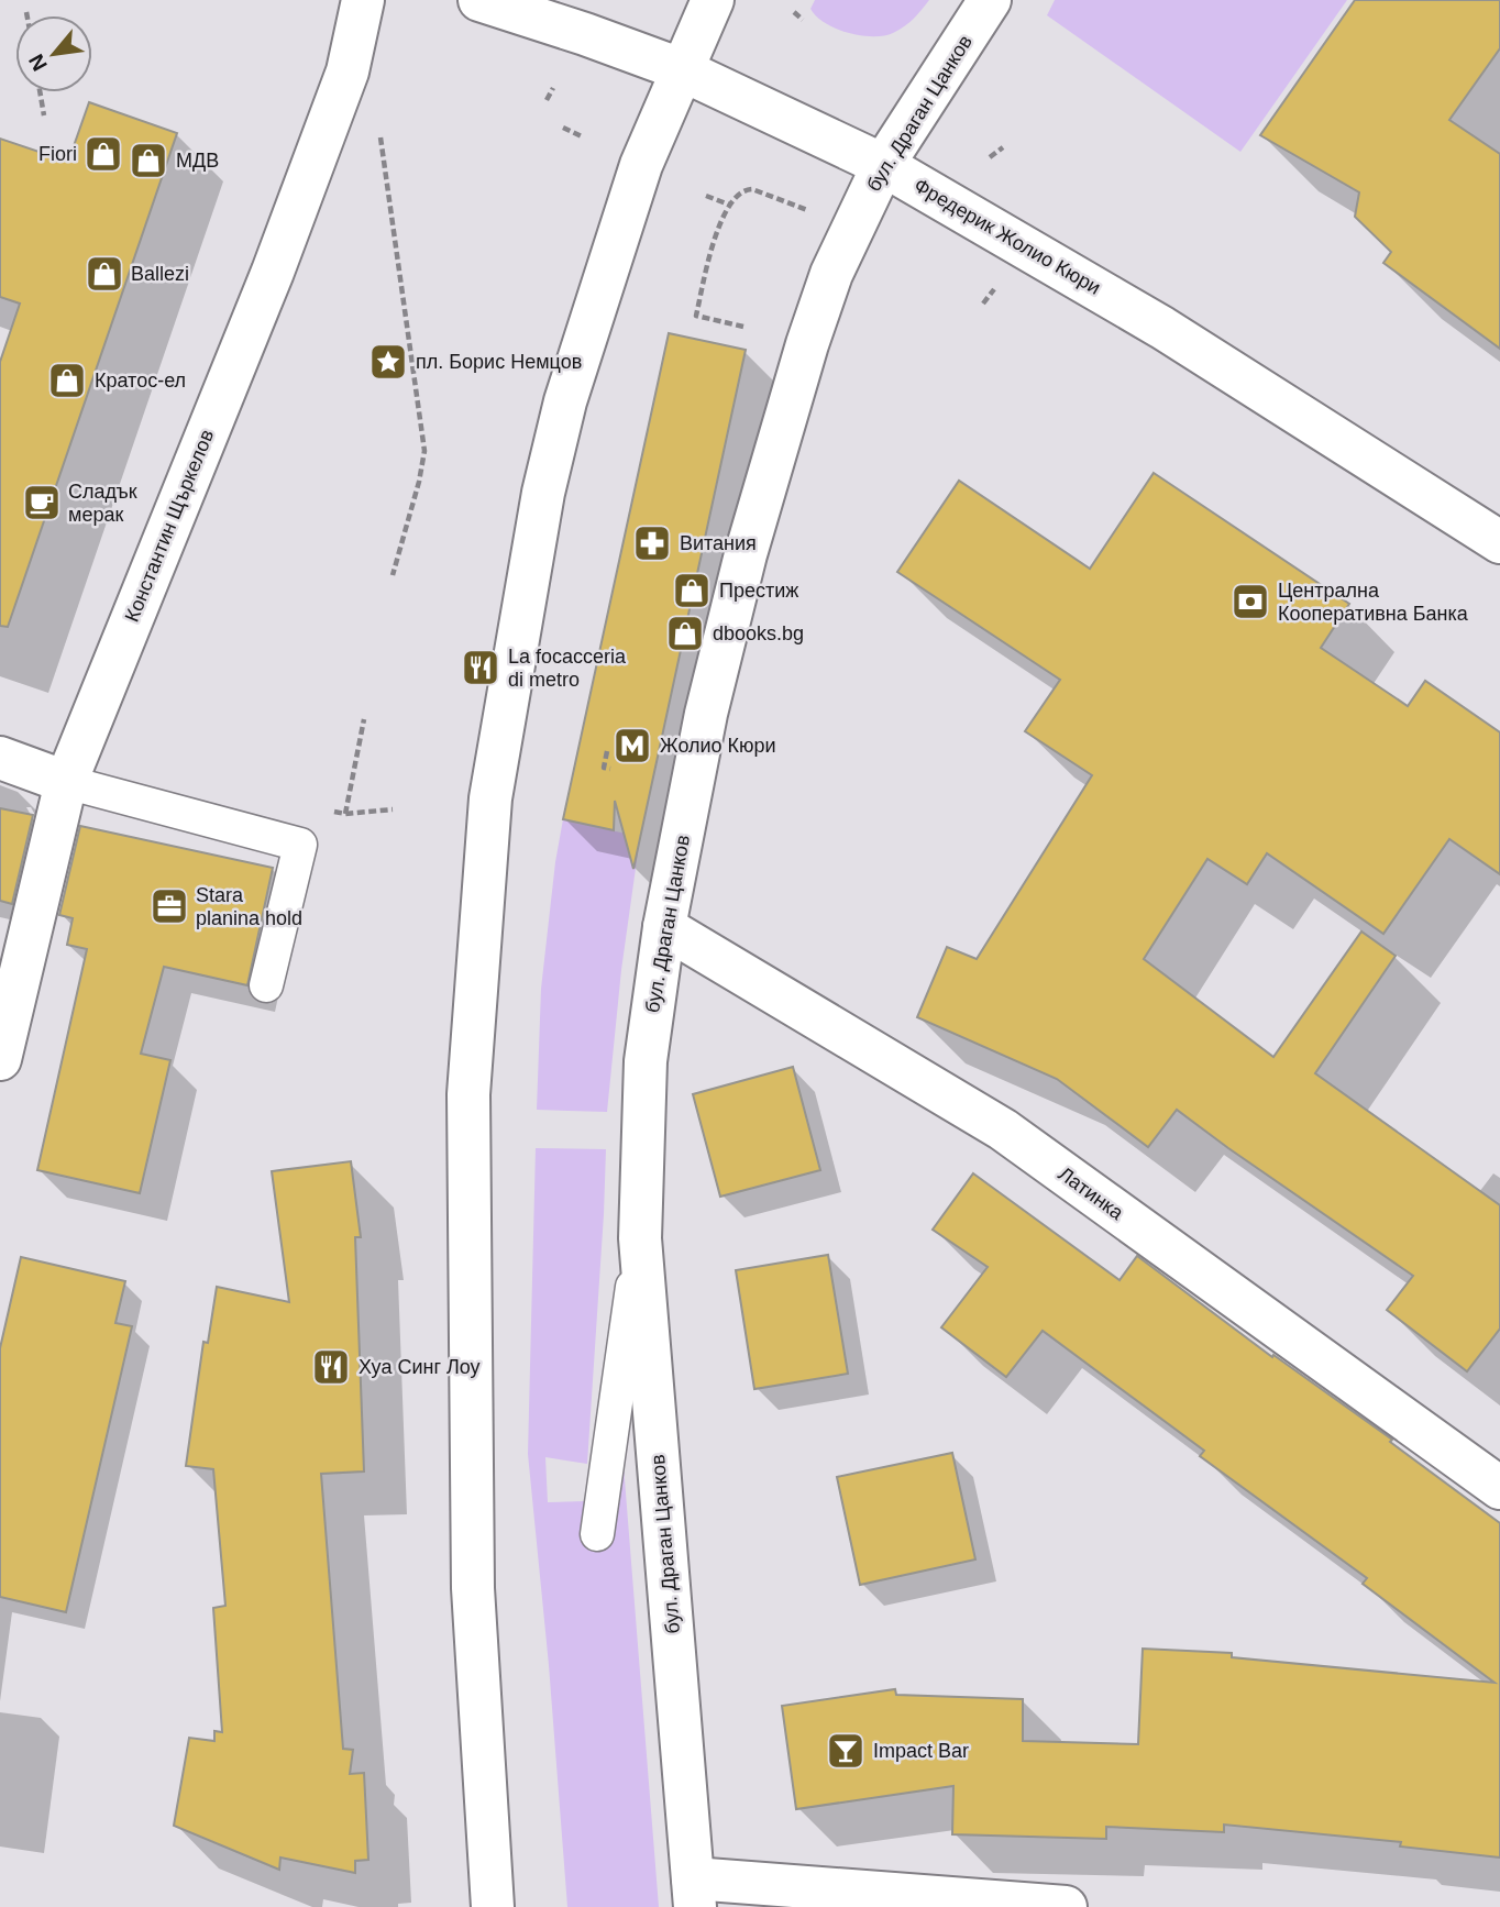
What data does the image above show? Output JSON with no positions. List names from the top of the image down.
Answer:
{
  "streets": {
    "street": [
      "бул. Драган Цанков",
      "Фредерик Жолио Кюри",
      "Константин Щъркелов",
      "Латинка"
    ]
  },
  "crossings": [
    ["бул. Драган Цанков", "Фредерик Жолио Кюри"],
    ["бул. Драган Цанков", "Латинка"]
  ],
  "places": {
    "shop": [
      "Fiori",
      "МДВ",
      "Ballezi",
      "Кратос-ел",
      "Престиж",
      "dbooks.bg"
    ],
    "place": ["пл. Борис Немцов"],
    "cafe": ["Сладък мерак"],
    "pharmacy": ["Витания"],
    "bank": ["Централна Кооперативна Банка"],
    "restaurant": ["La focacceria di metro", "Хуа Синг Лоу"],
    "metro station": ["Жолио Кюри"],
    "office": ["Stara planina hold"],
    "bar": ["Impact Bar"]
  },
  "north": "bottom left"
}
